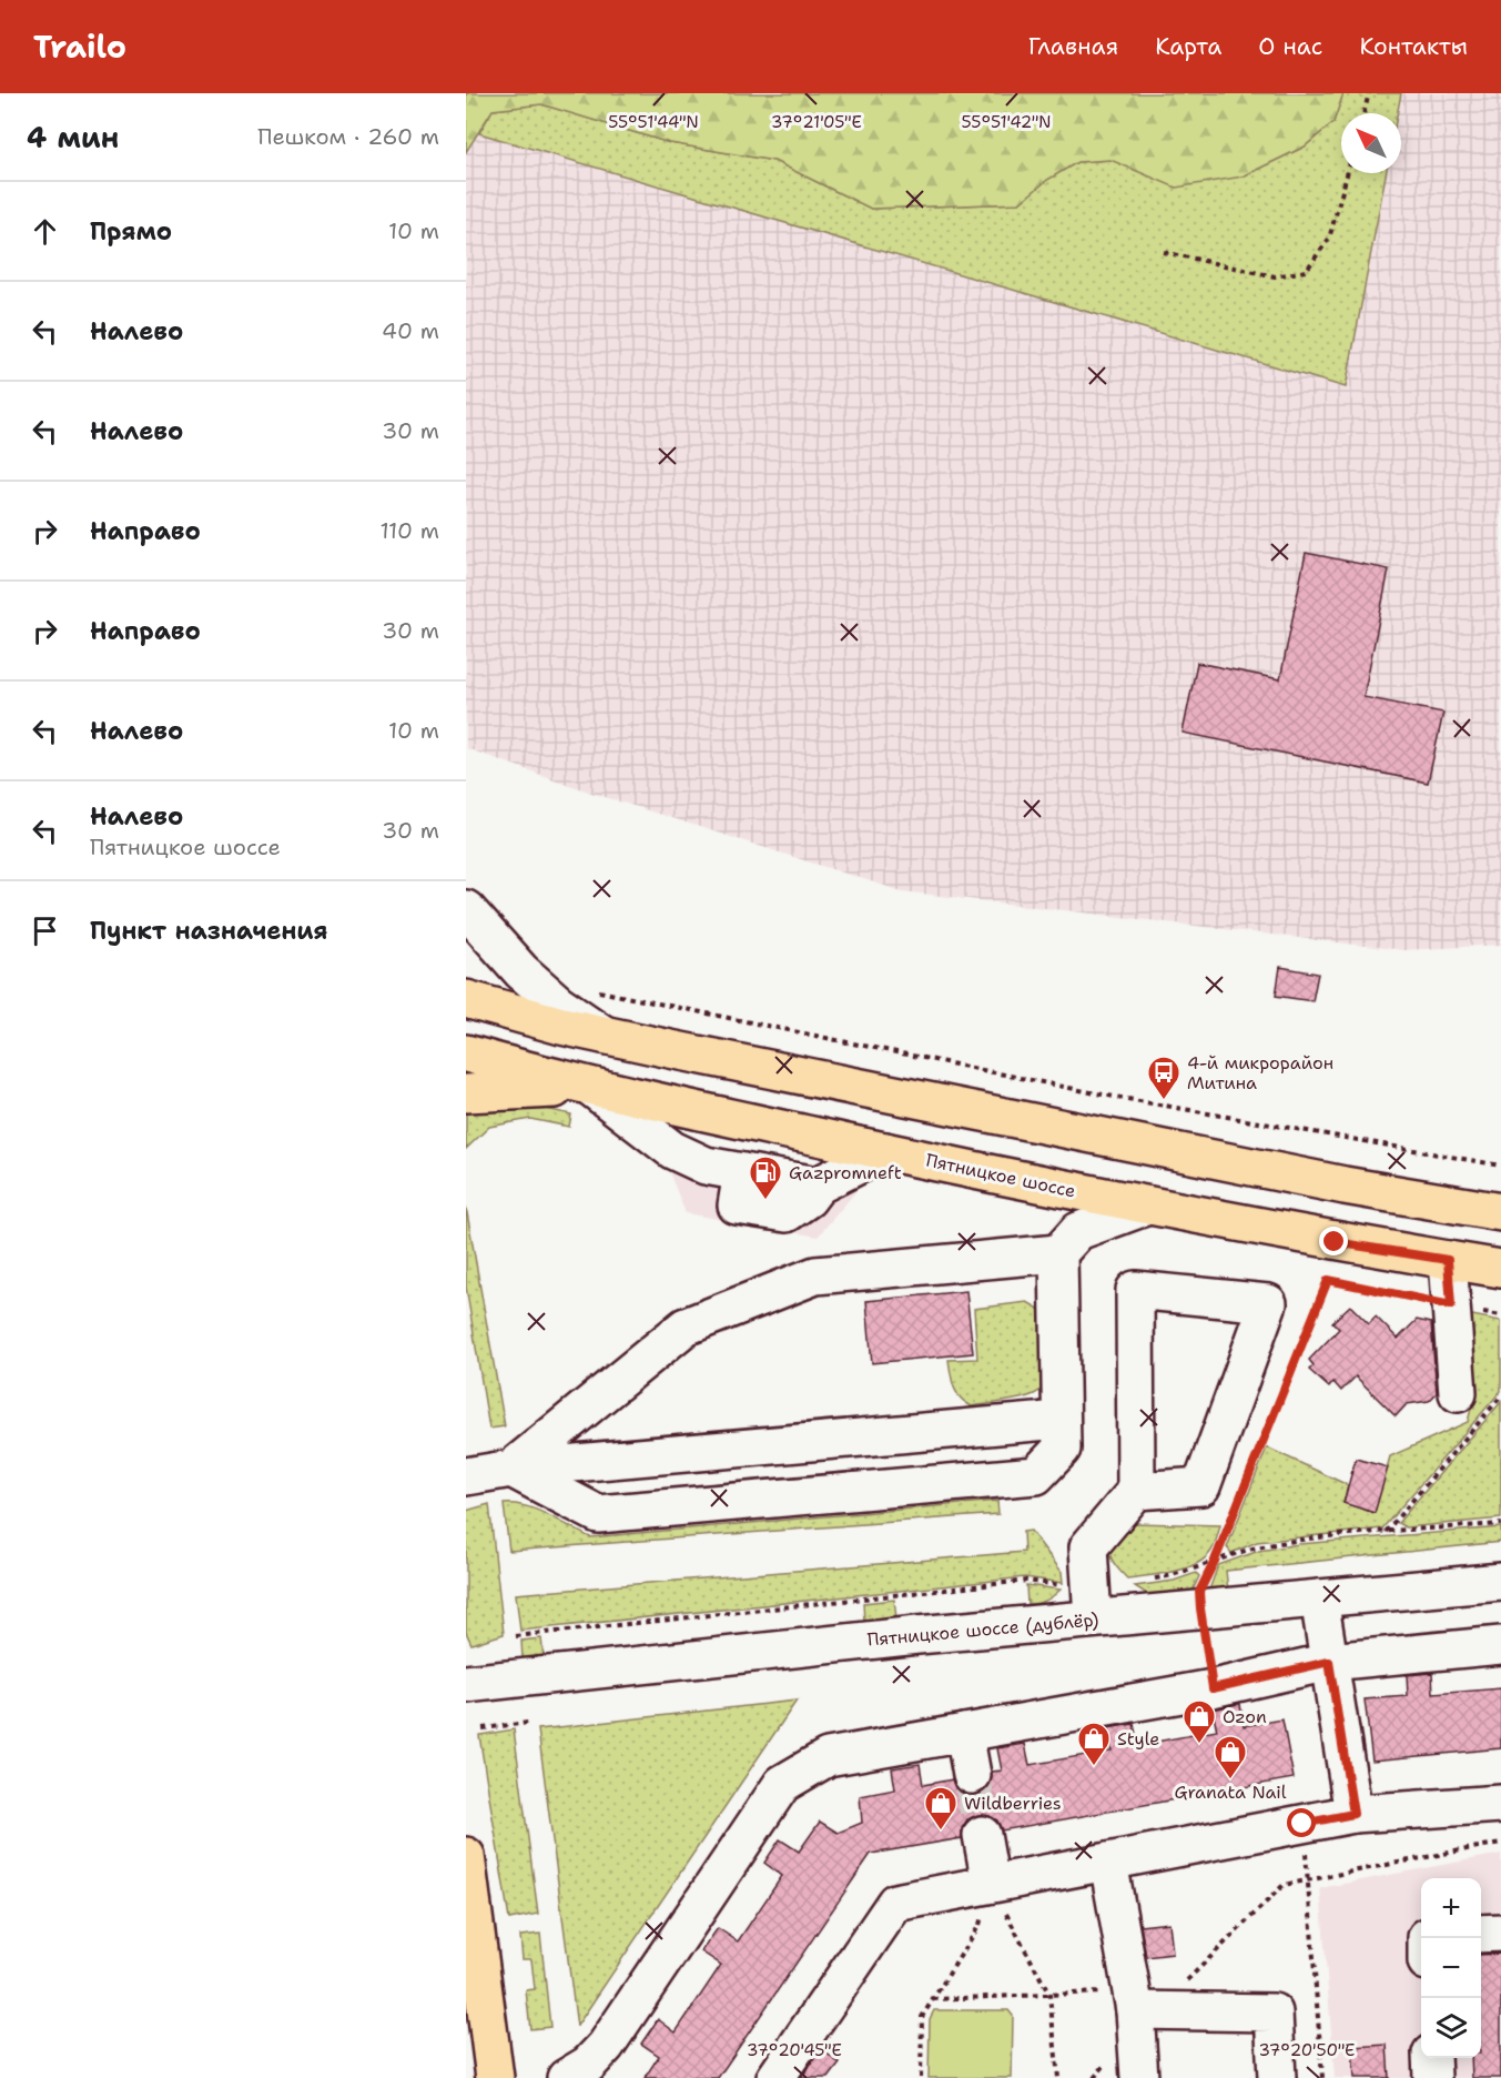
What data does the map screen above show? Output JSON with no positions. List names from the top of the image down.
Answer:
{
  "streets": {
    "main road": ["Пятницкое шоссе"],
    "street": ["Пятницкое шоссе (дублёр)"]
  },
  "places": {
    "bus stop": ["4-й микрорайон Митина"],
    "fuel station": ["Gazpromneft"],
    "shop": [
      "Ozon",
      "Style",
      "Granata Nail",
      "Wildberries"
    ]
  },
  "north": "top left",
  "page": {
    "header": "Trailo",
    "nav": [
      "Главная",
      "Карта",
      "О нас",
      "Контакты"
    ],
    "heading": ["4 мин", "Пешком · 260 m"],
    "list": [
      ["Прямо", "10 m"],
      ["Налево", "40 m"],
      ["Налево", "30 m"],
      ["Направо", "110 m"],
      ["Направо", "30 m"],
      ["Налево", "10 m"],
      ["Налево", "Пятницкое шоссе", "30 m"],
      "Пункт назначения"
    ],
    "map_buttons": ["+", "−"]
  },
  "coordinates": [
    "37°21'05\"E",
    "55°51'44\"N",
    "55°51'42\"N",
    "37°20'45\"E",
    "37°20'50\"E"
  ]
}
